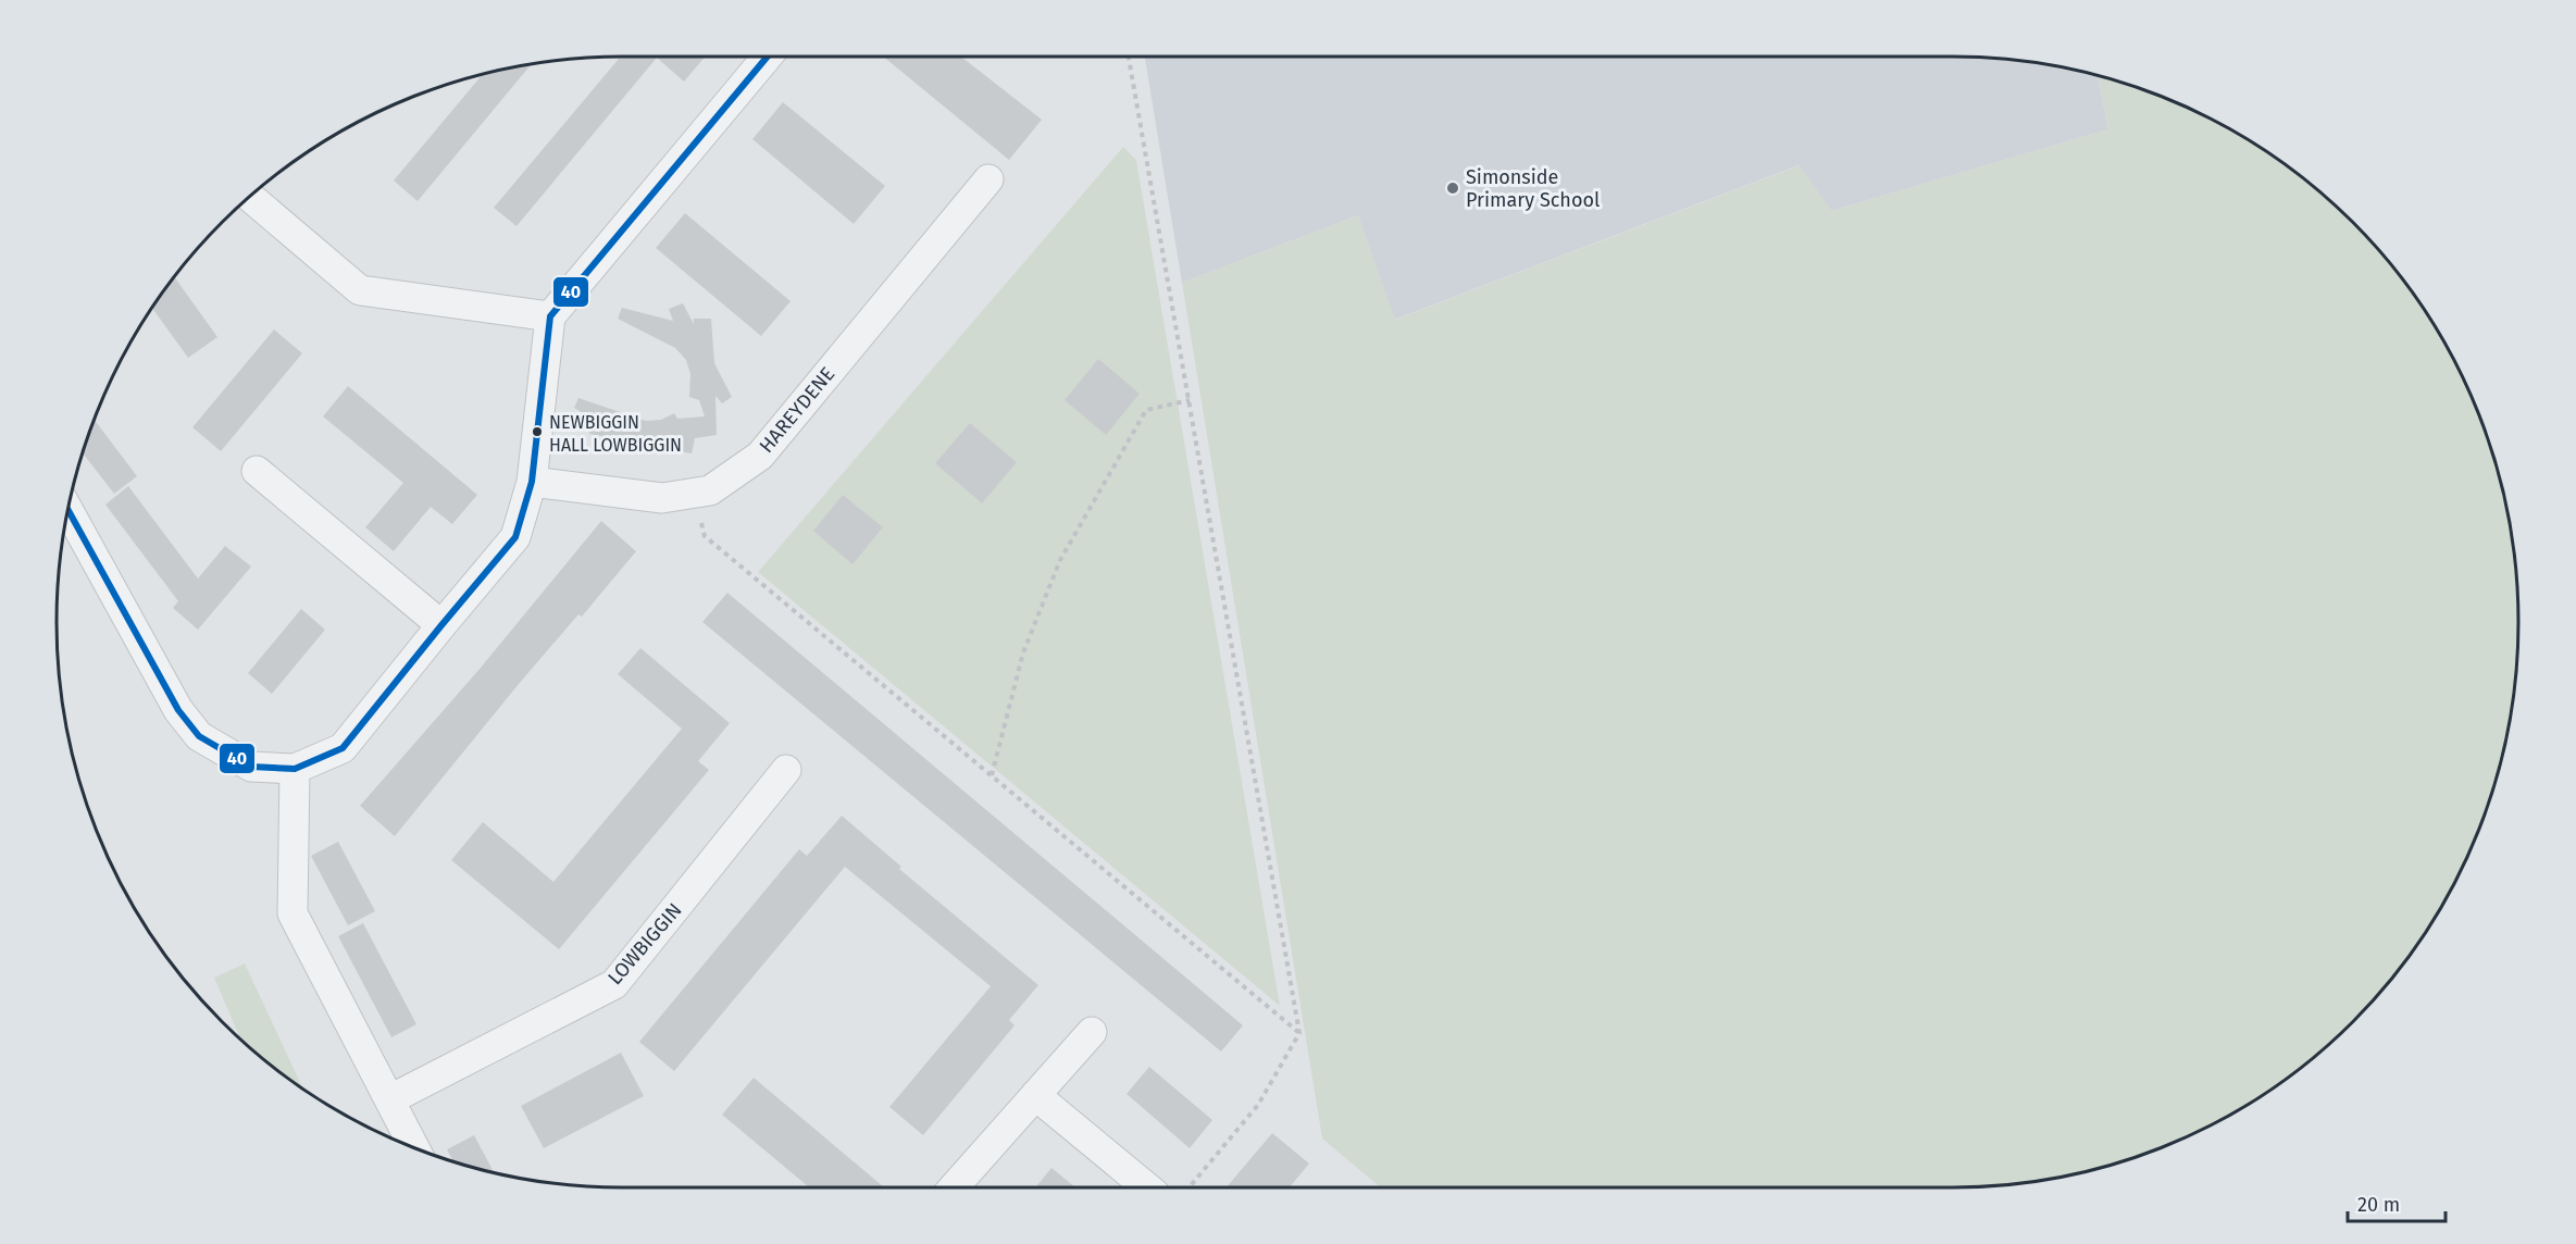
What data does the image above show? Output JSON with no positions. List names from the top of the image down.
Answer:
{
  "streets": {
    "street": ["HAREYDENE", "LOWBIGGIN"]
  },
  "places": ["Simonside Primary School", "NEWBIGGIN HALL LOWBIGGIN"],
  "lines": ["transit line 40"],
  "scale_bar": "20 m"
}
